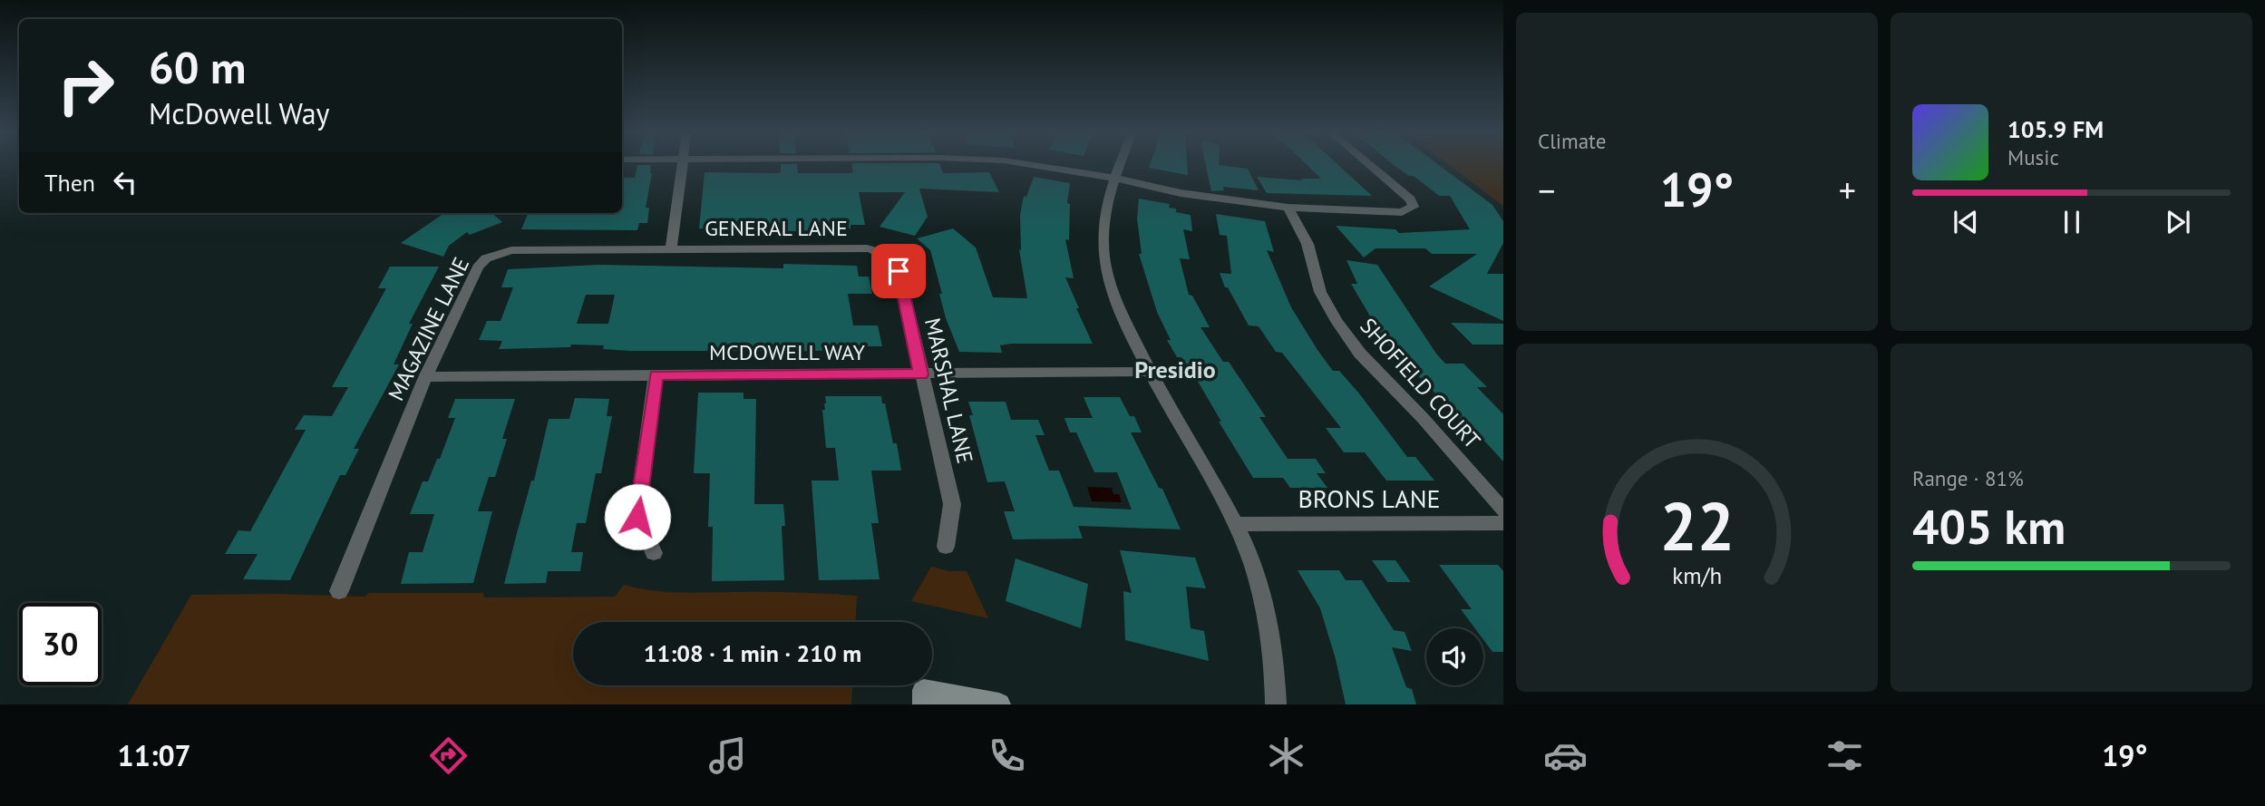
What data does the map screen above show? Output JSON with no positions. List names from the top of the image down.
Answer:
{
  "streets": {
    "street": [
      "GENERAL LANE",
      "MAGAZINE LANE",
      "MCDOWELL WAY",
      "SHOFIELD COURT",
      "MARSHAL LANE",
      "BRONS LANE"
    ]
  },
  "crossings": [
    ["GENERAL LANE", "MAGAZINE LANE"],
    ["GENERAL LANE", "MARSHAL LANE"],
    ["MAGAZINE LANE", "MCDOWELL WAY"],
    ["MCDOWELL WAY", "MARSHAL LANE"]
  ],
  "districts": ["Presidio"],
  "page": {
    "tile": [
      "Climate",
      ["Range · 81%", "405 km"]
    ],
    "turn": ["60 m", "McDowell Way"],
    "song": ["105.9 FM", "Music"],
    "then": "Then",
    "heat": ["−", "19°", "+"],
    "limit": "30",
    "trip": "11:08 · 1 min · 210 m",
    "tabs": ["11:07", "19°"],
    "gauge": ["22", "km/h"]
  }
}
